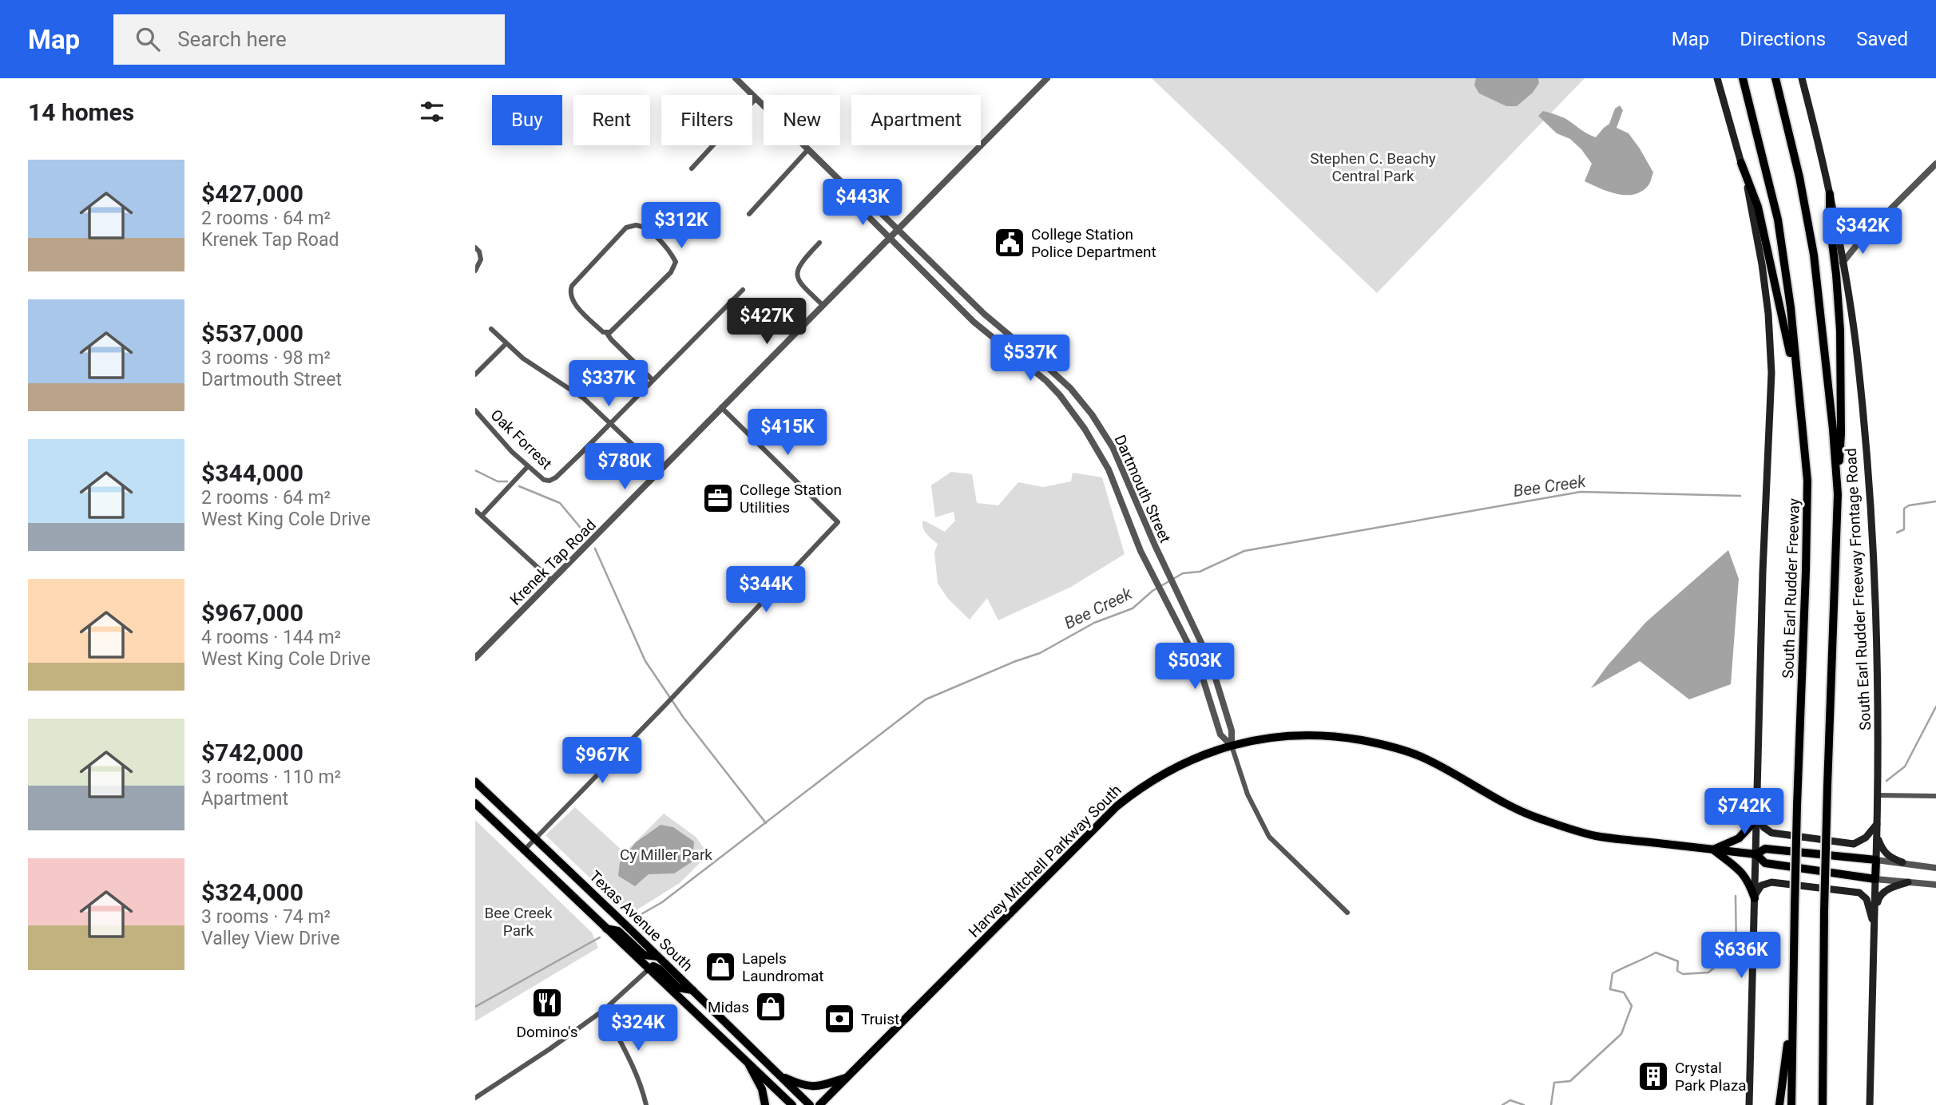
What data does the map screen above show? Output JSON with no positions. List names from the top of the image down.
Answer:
{
  "streets": {
    "highway": ["South Earl Rudder Freeway"],
    "main road": ["South Earl Rudder Freeway Frontage Road", "Harvey Mitchell Parkway South", "Texas Avenue South"],
    "street": ["Oak Forrest", "Dartmouth Street", "Krenek Tap Road"]
  },
  "crossings": [
    ["Dartmouth Street", "Krenek Tap Road"],
    ["Dartmouth Street", "Harvey Mitchell Parkway South"],
    ["South Earl Rudder Freeway Frontage Road", "Harvey Mitchell Parkway South"]
  ],
  "water": ["Bee Creek"],
  "parks": ["Stephen C. Beachy Central Park", "Cy Miller Park", "Bee Creek Park"],
  "places": {
    "public building": ["College Station Police Department"],
    "office": ["College Station Utilities"],
    "shop": ["Lapels Laundromat", "Midas"],
    "restaurant": ["Domino's"],
    "bank": ["Truist"],
    "building": ["Crystal Park Plaza"]
  },
  "page": {
    "header": "Map",
    "search": "Search here",
    "nav": ["Map", "Directions", "Saved"],
    "heading": "14 homes",
    "chip": [
      "Buy",
      "Rent",
      "Filters",
      "New",
      "Apartment"
    ],
    "list": [
      {
        "name": "$427,000",
        "note": "2 rooms · 64 m² · Krenek Tap Road"
      },
      {
        "name": "$537,000",
        "note": "3 rooms · 98 m² · Dartmouth Street"
      },
      {
        "name": "$344,000",
        "note": "2 rooms · 64 m² · West King Cole Drive"
      },
      {
        "name": "$967,000",
        "note": "4 rooms · 144 m² · West King Cole Drive"
      },
      {
        "name": "$742,000",
        "note": "3 rooms · 110 m² · Apartment"
      },
      {
        "name": "$324,000",
        "note": "3 rooms · 74 m² · Valley View Drive"
      }
    ],
    "price": [
      "$443K",
      "$312K",
      "$342K",
      "$427K",
      "$537K",
      "$337K",
      "$415K",
      "$780K",
      "$344K",
      "$503K",
      "$967K",
      "$742K",
      "$636K",
      "$324K"
    ]
  }
}
